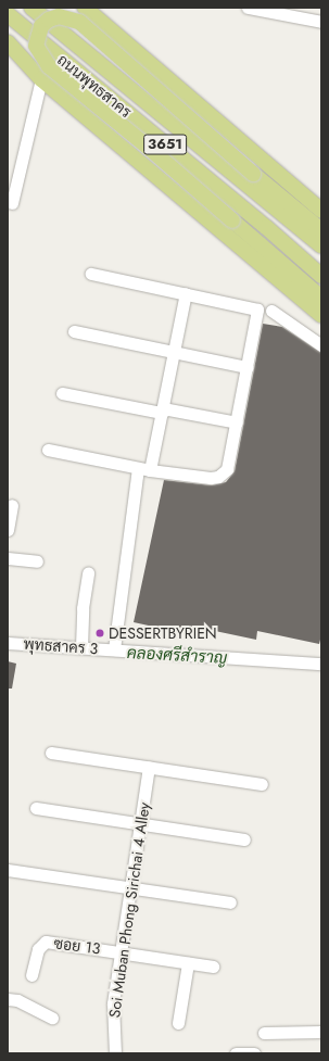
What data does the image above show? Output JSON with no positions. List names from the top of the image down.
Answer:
{
  "streets": {
    "main road": ["ถนนพุทธสาคร", "3651"],
    "street": ["พุทธสาคร 3", "Soi Muban Phong Sirichai 4 Alley", "ซอย 13"]
  },
  "crossings": [
    ["Soi Muban Phong Sirichai 4 Alley", "ซอย 13"]
  ],
  "water": ["คลองศรีสำราญ"],
  "places": ["DESSERTBYRIEN"]
}
